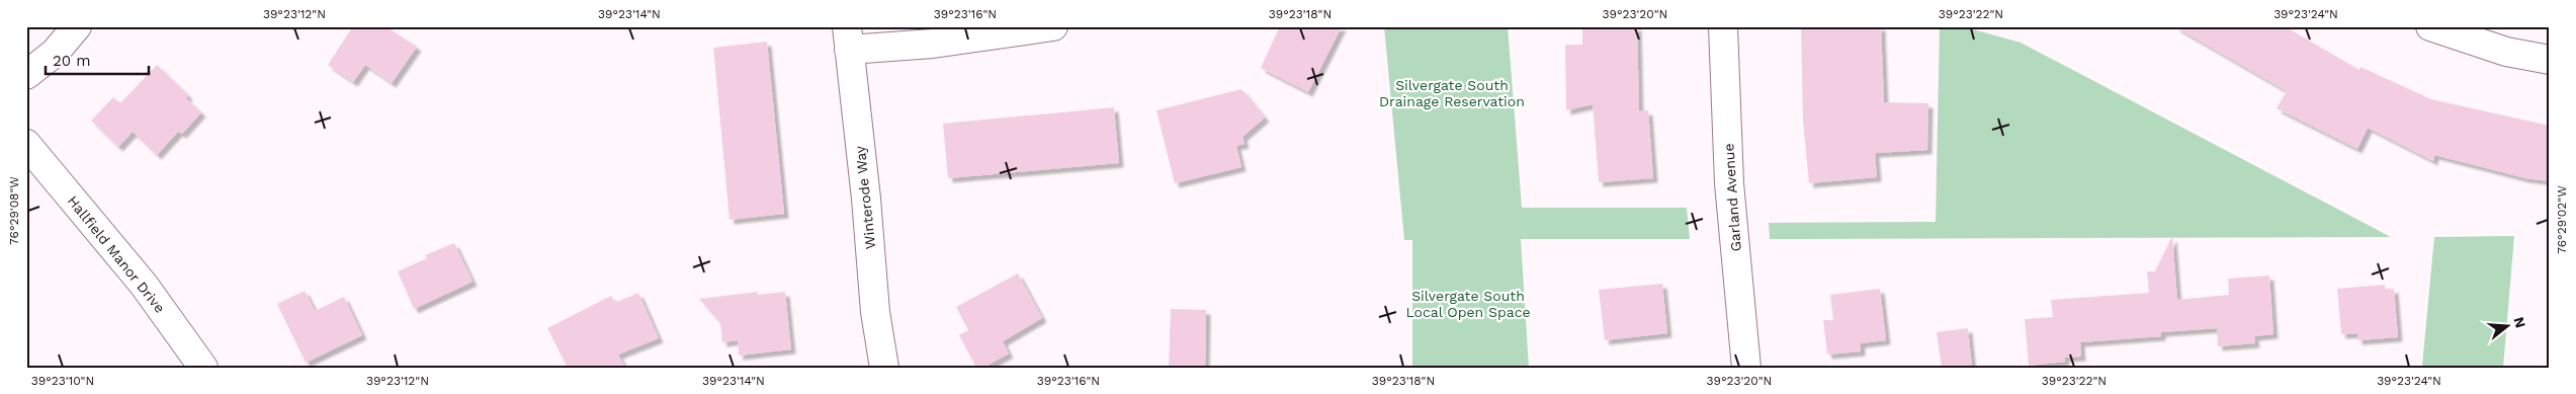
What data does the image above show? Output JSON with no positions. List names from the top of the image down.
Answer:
{
  "streets": {
    "street": ["Winterode Way", "Garland Avenue", "Hallfield Manor Drive"]
  },
  "parks": ["Silvergate South Drainage Reservation", "Silvergate South Local Open Space"],
  "scale_bar": "20 m",
  "north": "right",
  "coordinates": [
    "39°23'12\"N",
    "39°23'14\"N",
    "39°23'16\"N",
    "39°23'18\"N",
    "39°23'20\"N",
    "39°23'22\"N",
    "39°23'24\"N",
    "76°29'08\"W",
    "76°29'02\"W",
    "39°23'10\"N"
  ]
}
